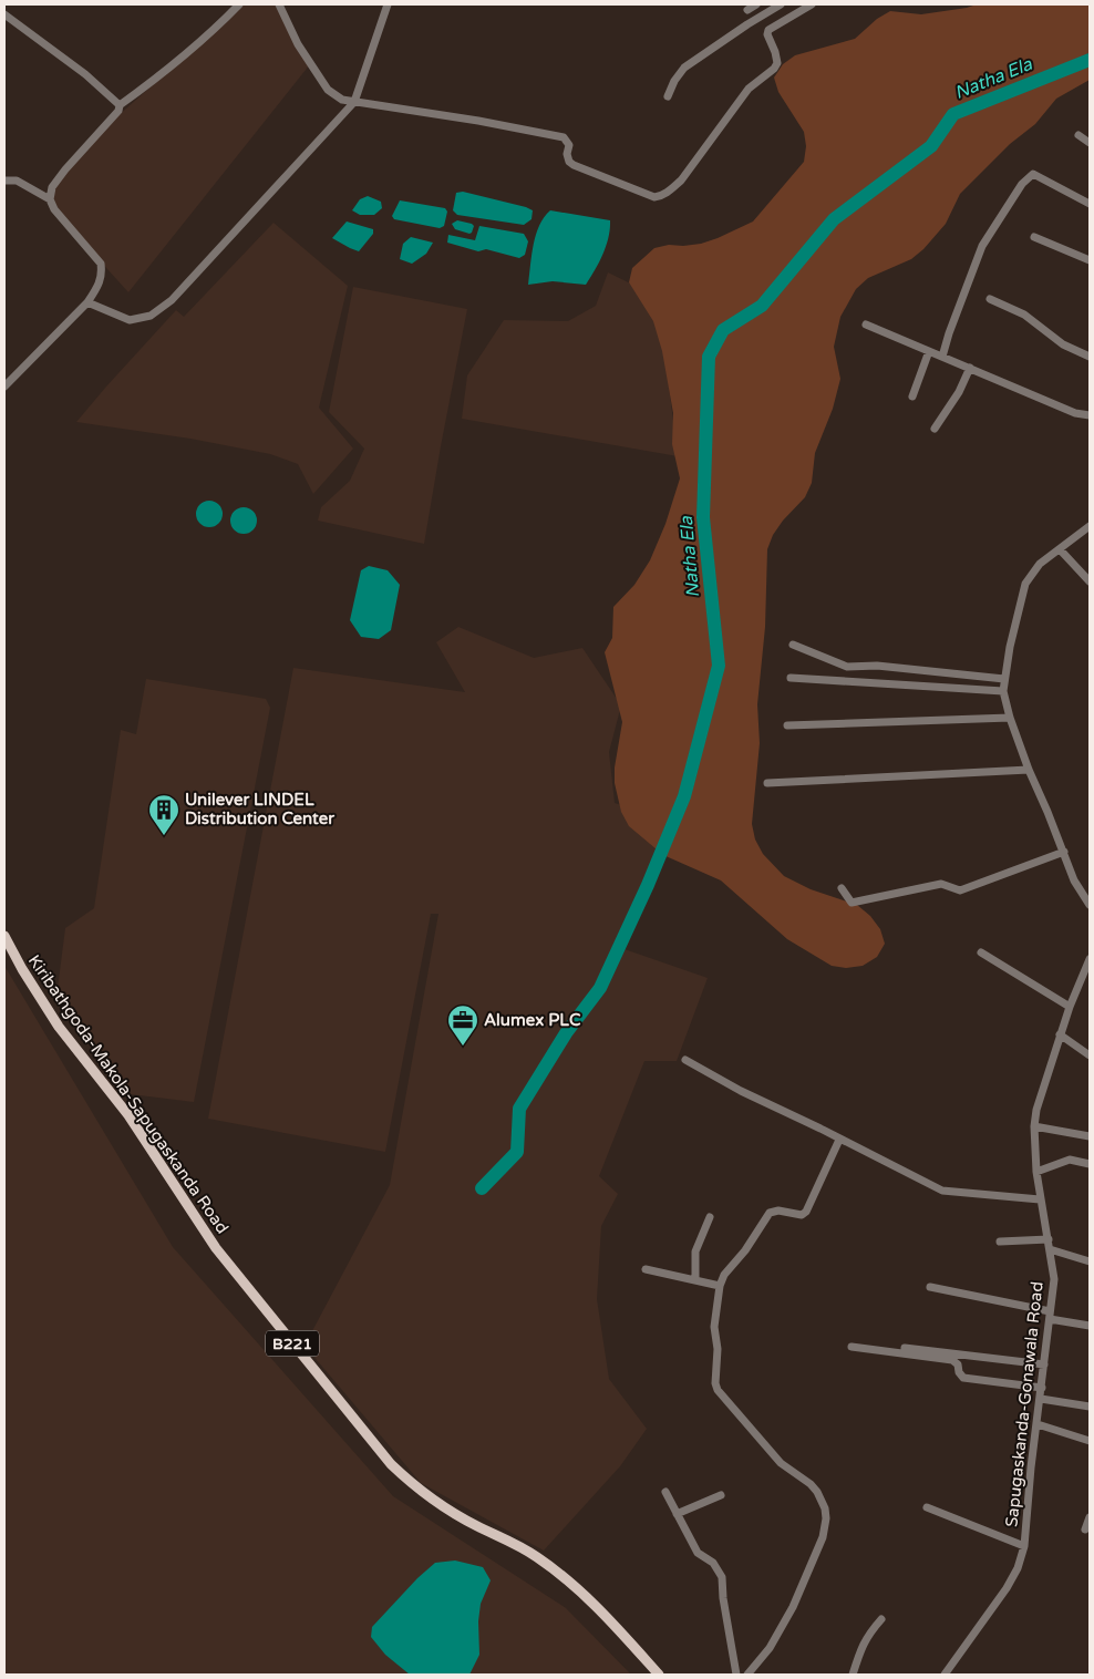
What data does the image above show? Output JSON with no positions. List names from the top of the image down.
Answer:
{
  "streets": {
    "main road": ["Kiribathgoda-Makola-Sapugaskanda Road", "B221"],
    "street": ["Sapugaskanda-Gonawala Road"]
  },
  "water": ["Natha Ela"],
  "places": {
    "building": ["Unilever LINDEL Distribution Center"],
    "office": ["Alumex PLC"]
  }
}
